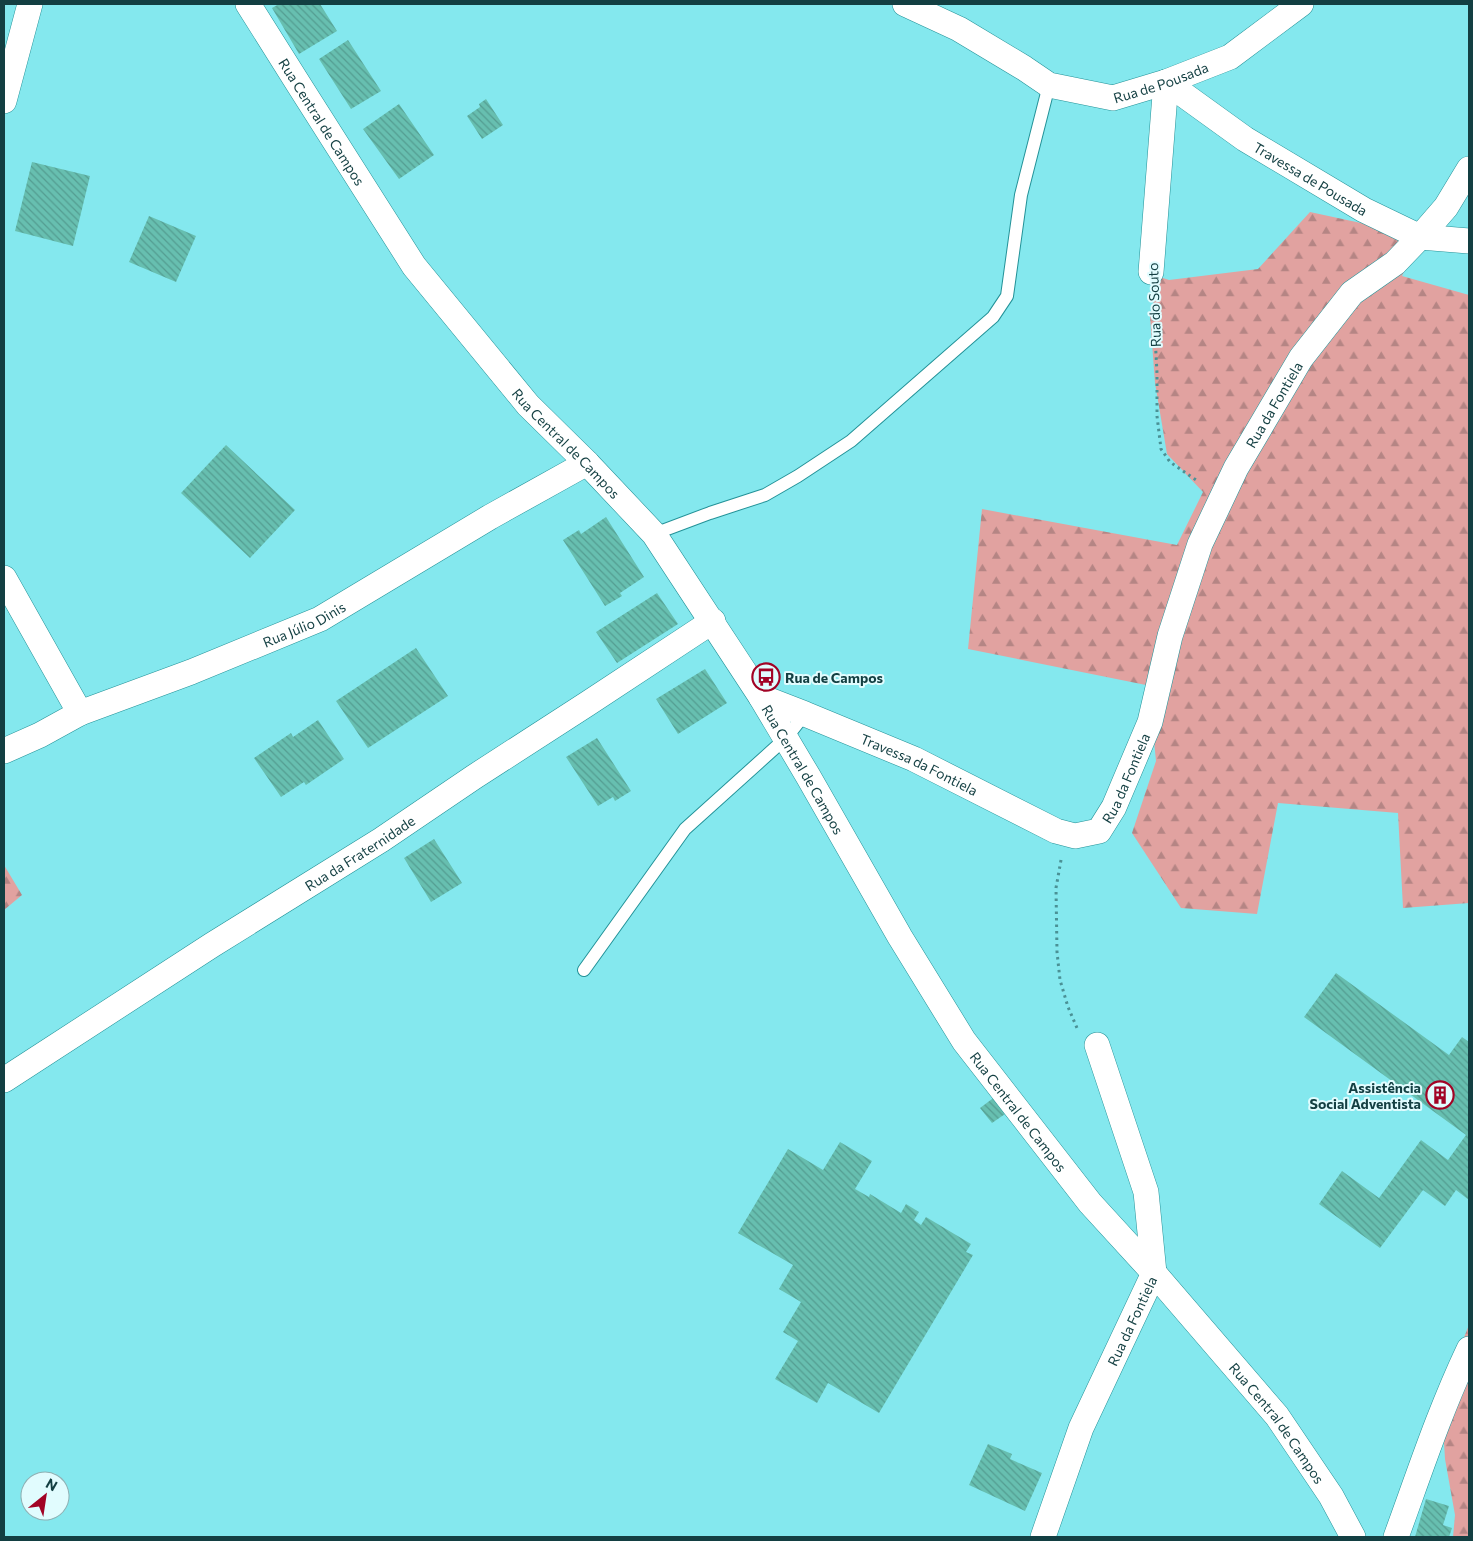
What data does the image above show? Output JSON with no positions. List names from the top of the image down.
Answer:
{
  "streets": {
    "street": [
      "Rua de Pousada",
      "Rua Central de Campos",
      "Travessa de Pousada",
      "Rua do Souto",
      "Rua da Fontiela",
      "Rua Júlio Dinis",
      "Travessa da Fontiela",
      "Rua da Fraternidade"
    ]
  },
  "crossings": [
    ["Rua de Pousada", "Travessa de Pousada"],
    ["Rua de Pousada", "Rua do Souto"],
    ["Rua Central de Campos", "Rua da Fontiela"],
    ["Rua Central de Campos", "Rua Júlio Dinis"],
    ["Rua Central de Campos", "Travessa da Fontiela"],
    ["Rua Central de Campos", "Rua da Fraternidade"],
    ["Travessa de Pousada", "Rua do Souto"],
    ["Travessa de Pousada", "Rua da Fontiela"],
    ["Rua do Souto", "Rua da Fontiela"],
    ["Rua da Fontiela", "Travessa da Fontiela"]
  ],
  "places": {
    "bus stop": ["Rua de Campos"],
    "building": ["Assistência Social Adventista"]
  },
  "north": "top right"
}
